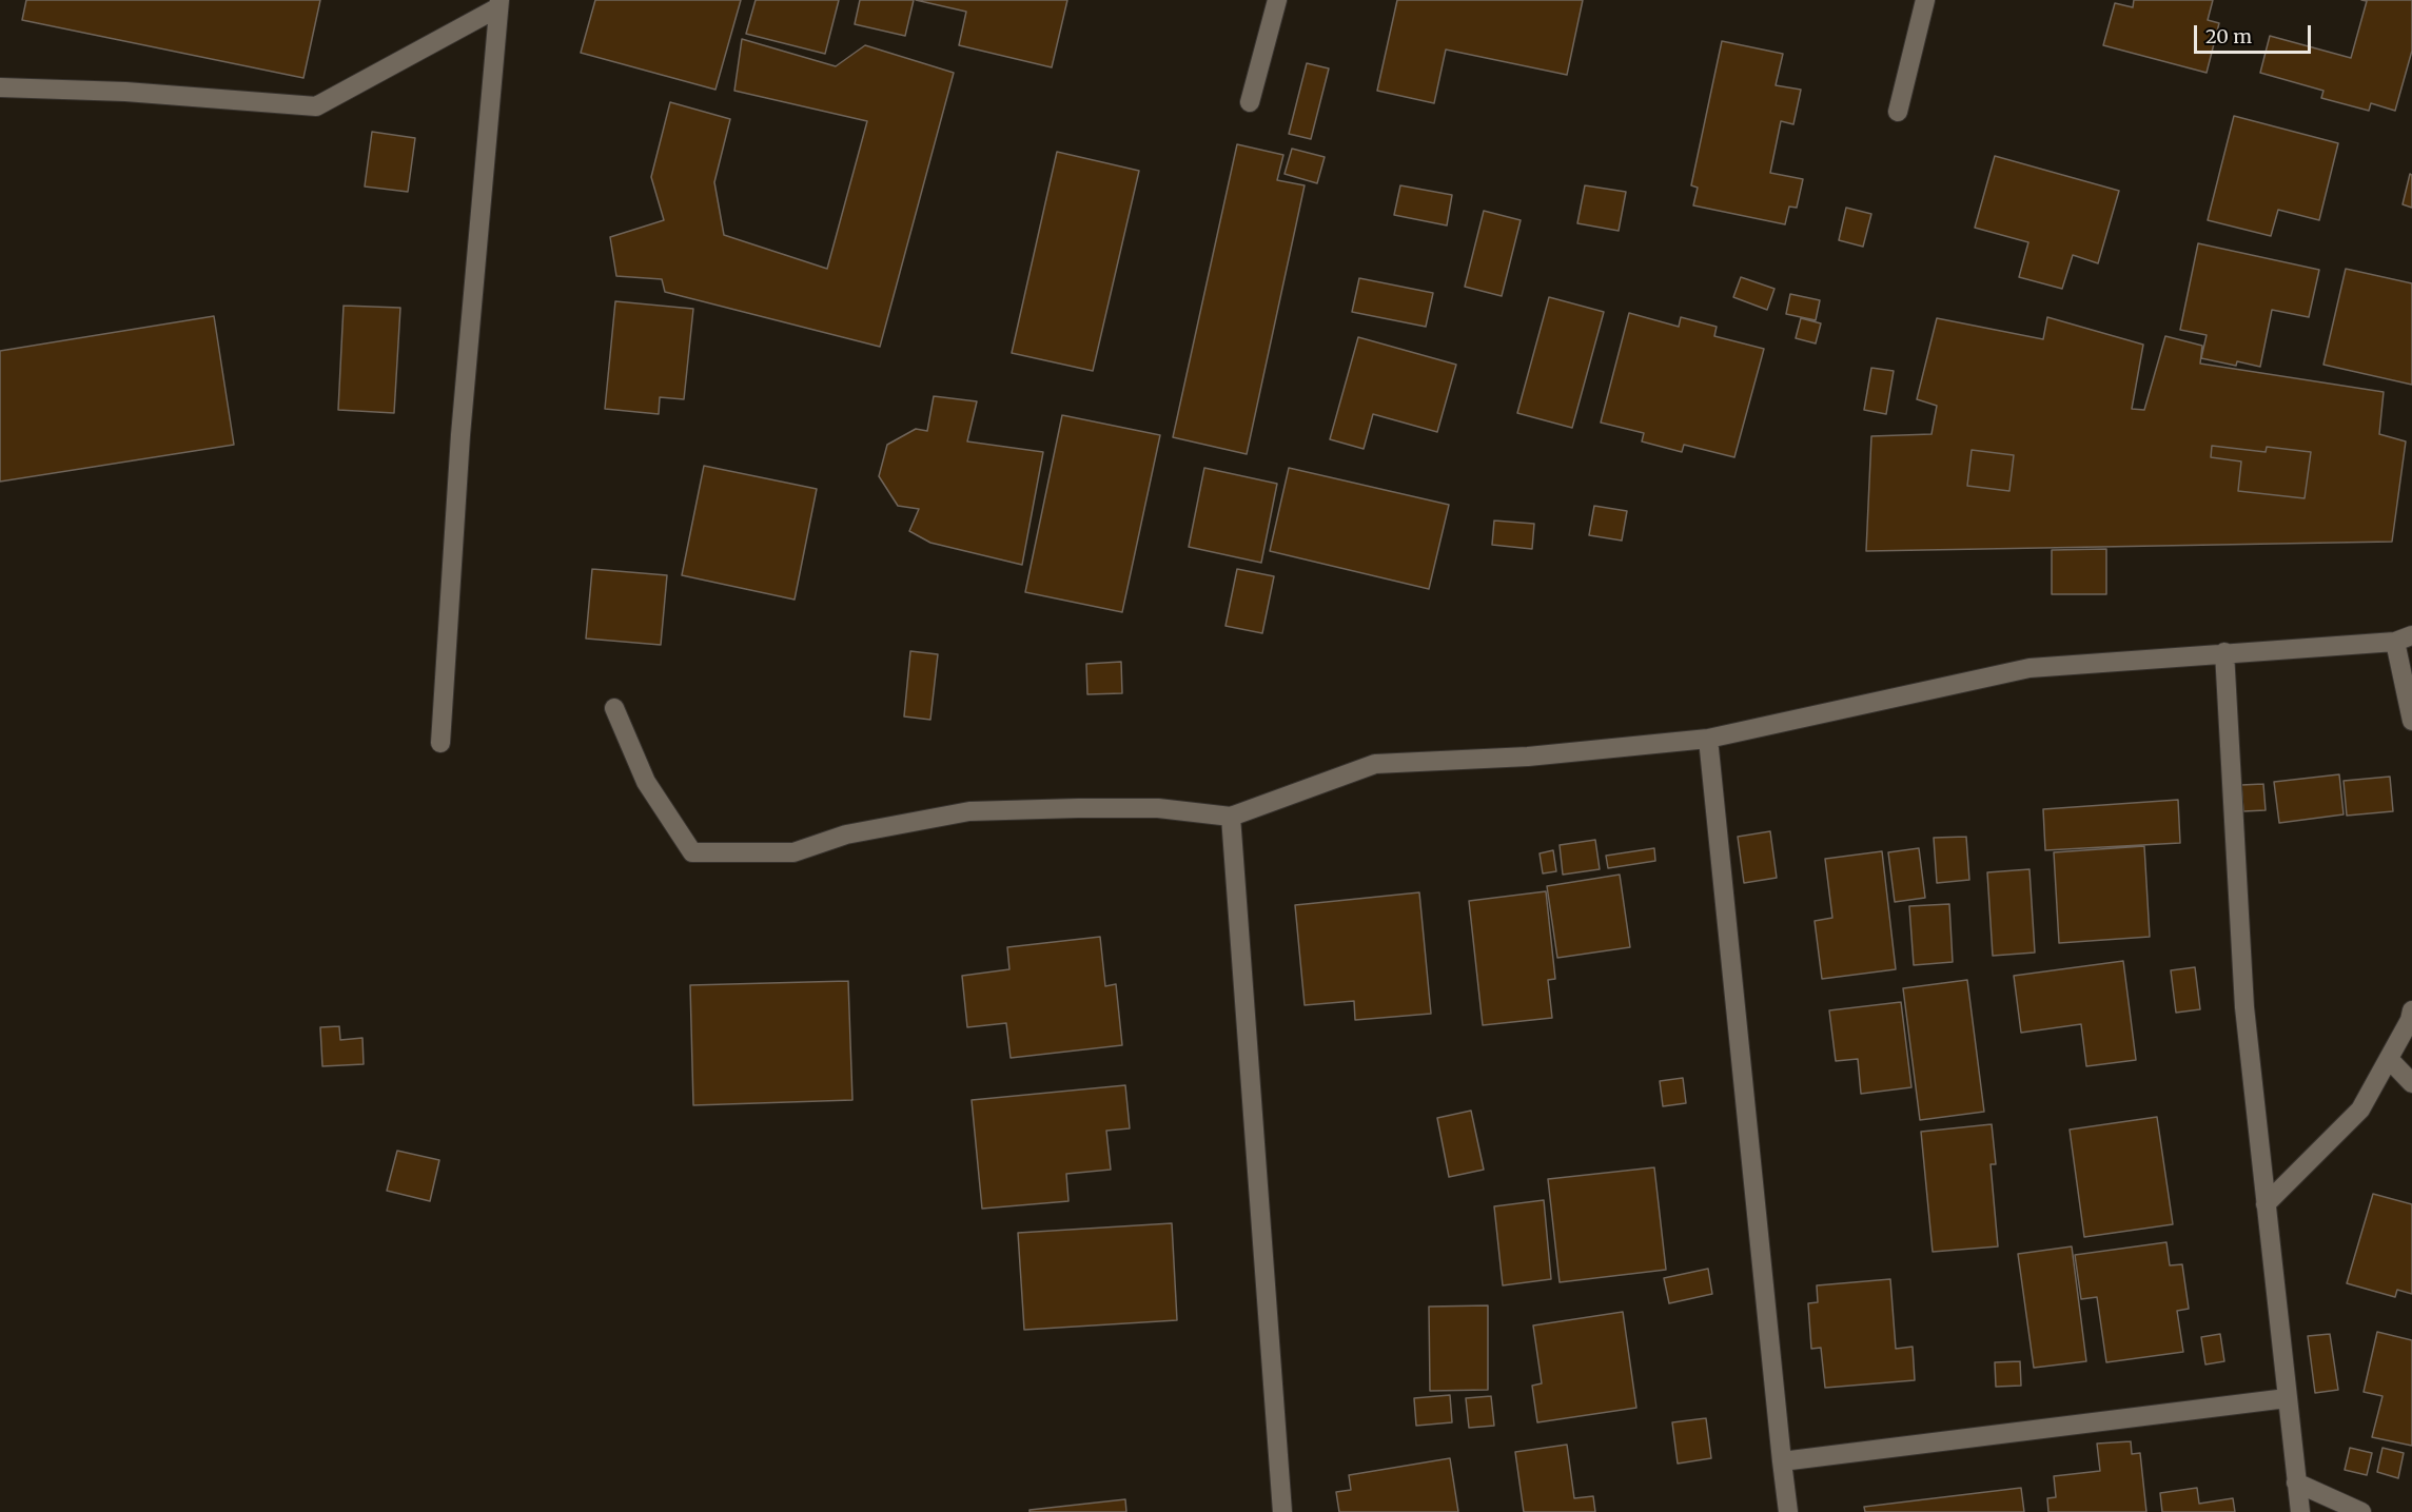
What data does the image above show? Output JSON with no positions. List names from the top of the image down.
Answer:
{
  "scale_bar": "20 m"
}
